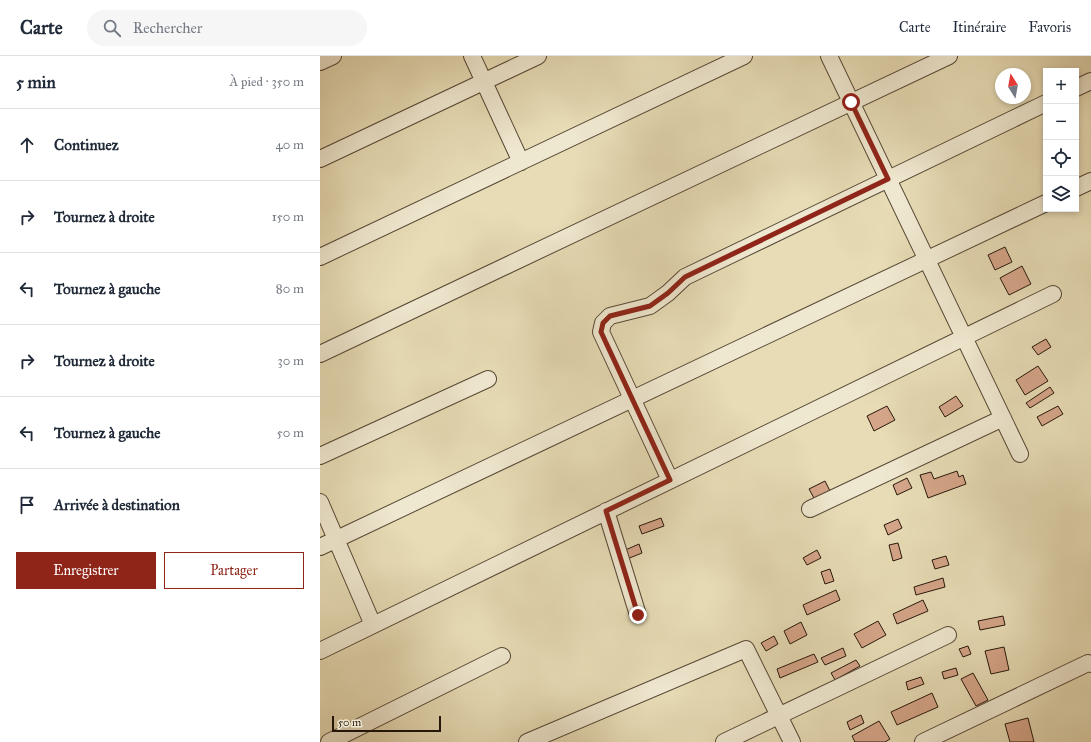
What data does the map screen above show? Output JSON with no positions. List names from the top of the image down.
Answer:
{
  "scale_bar": "50 m",
  "north": "top",
  "page": {
    "header": "Carte",
    "search": "Rechercher",
    "nav": ["Carte", "Itinéraire", "Favoris"],
    "heading": ["5 min", "À pied · 350 m"],
    "map_buttons": ["+", "−"],
    "list": [
      ["Continuez", "40 m"],
      ["Tournez à droite", "150 m"],
      ["Tournez à gauche", "80 m"],
      ["Tournez à droite", "30 m"],
      ["Tournez à gauche", "50 m"],
      "Arrivée à destination"
    ],
    "buttons": ["Enregistrer", "Partager"],
    "scale": "50 m"
  }
}
